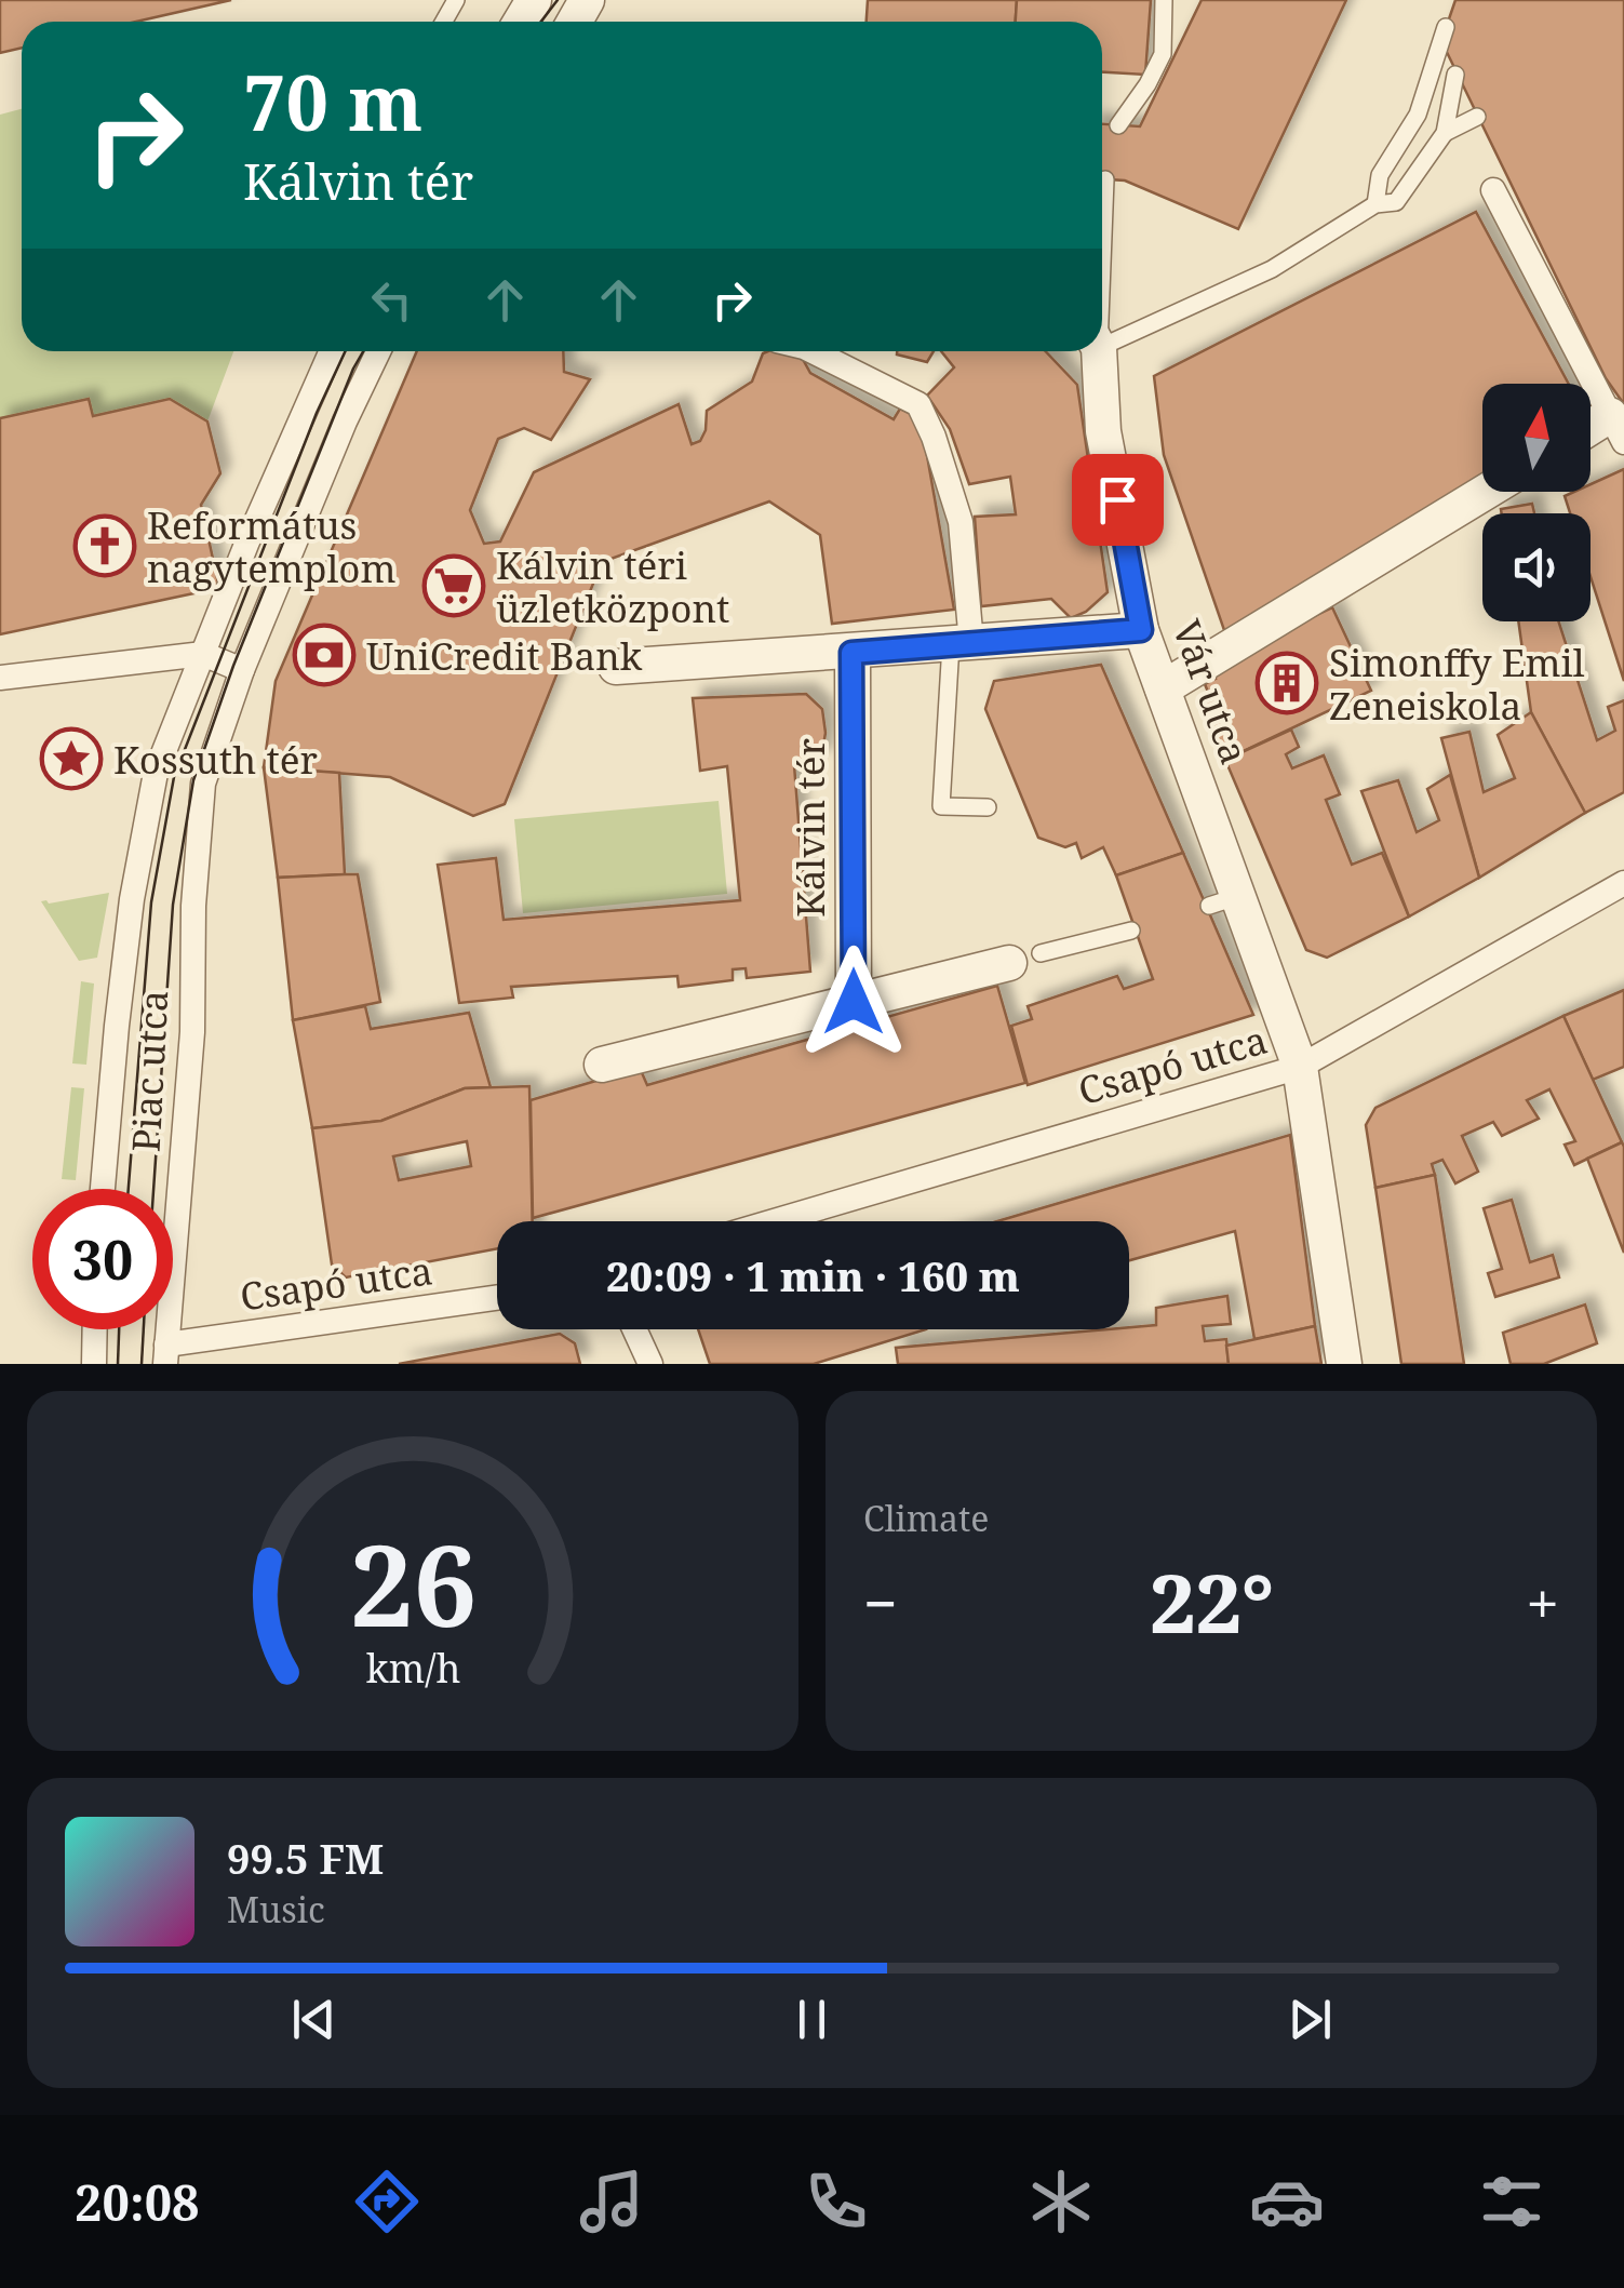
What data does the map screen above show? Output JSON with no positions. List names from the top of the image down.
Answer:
{
  "streets": {
    "street": [
      "Vár utca",
      "Kálvin tér",
      "Csapó utca",
      "Piac utca"
    ]
  },
  "crossings": [
    ["Vár utca", "Csapó utca"],
    ["Csapó utca", "Piac utca"]
  ],
  "places": {
    "church": ["Református nagytemplom"],
    "supermarket": ["Kálvin téri üzletközpont"],
    "bank": ["UniCredit Bank"],
    "building": ["Simonffy Emil Zeneiskola"],
    "place": ["Kossuth tér"]
  },
  "north": "top",
  "page": {
    "turn": ["70 m", "Kálvin tér"],
    "limit": "30",
    "trip": "20:09 · 1 min · 160 m",
    "tile": "Climate",
    "heat": ["−", "22°", "+"],
    "song": ["99.5 FM", "Music"],
    "tabs": "20:08",
    "gauge": ["26", "km/h"]
  }
}
